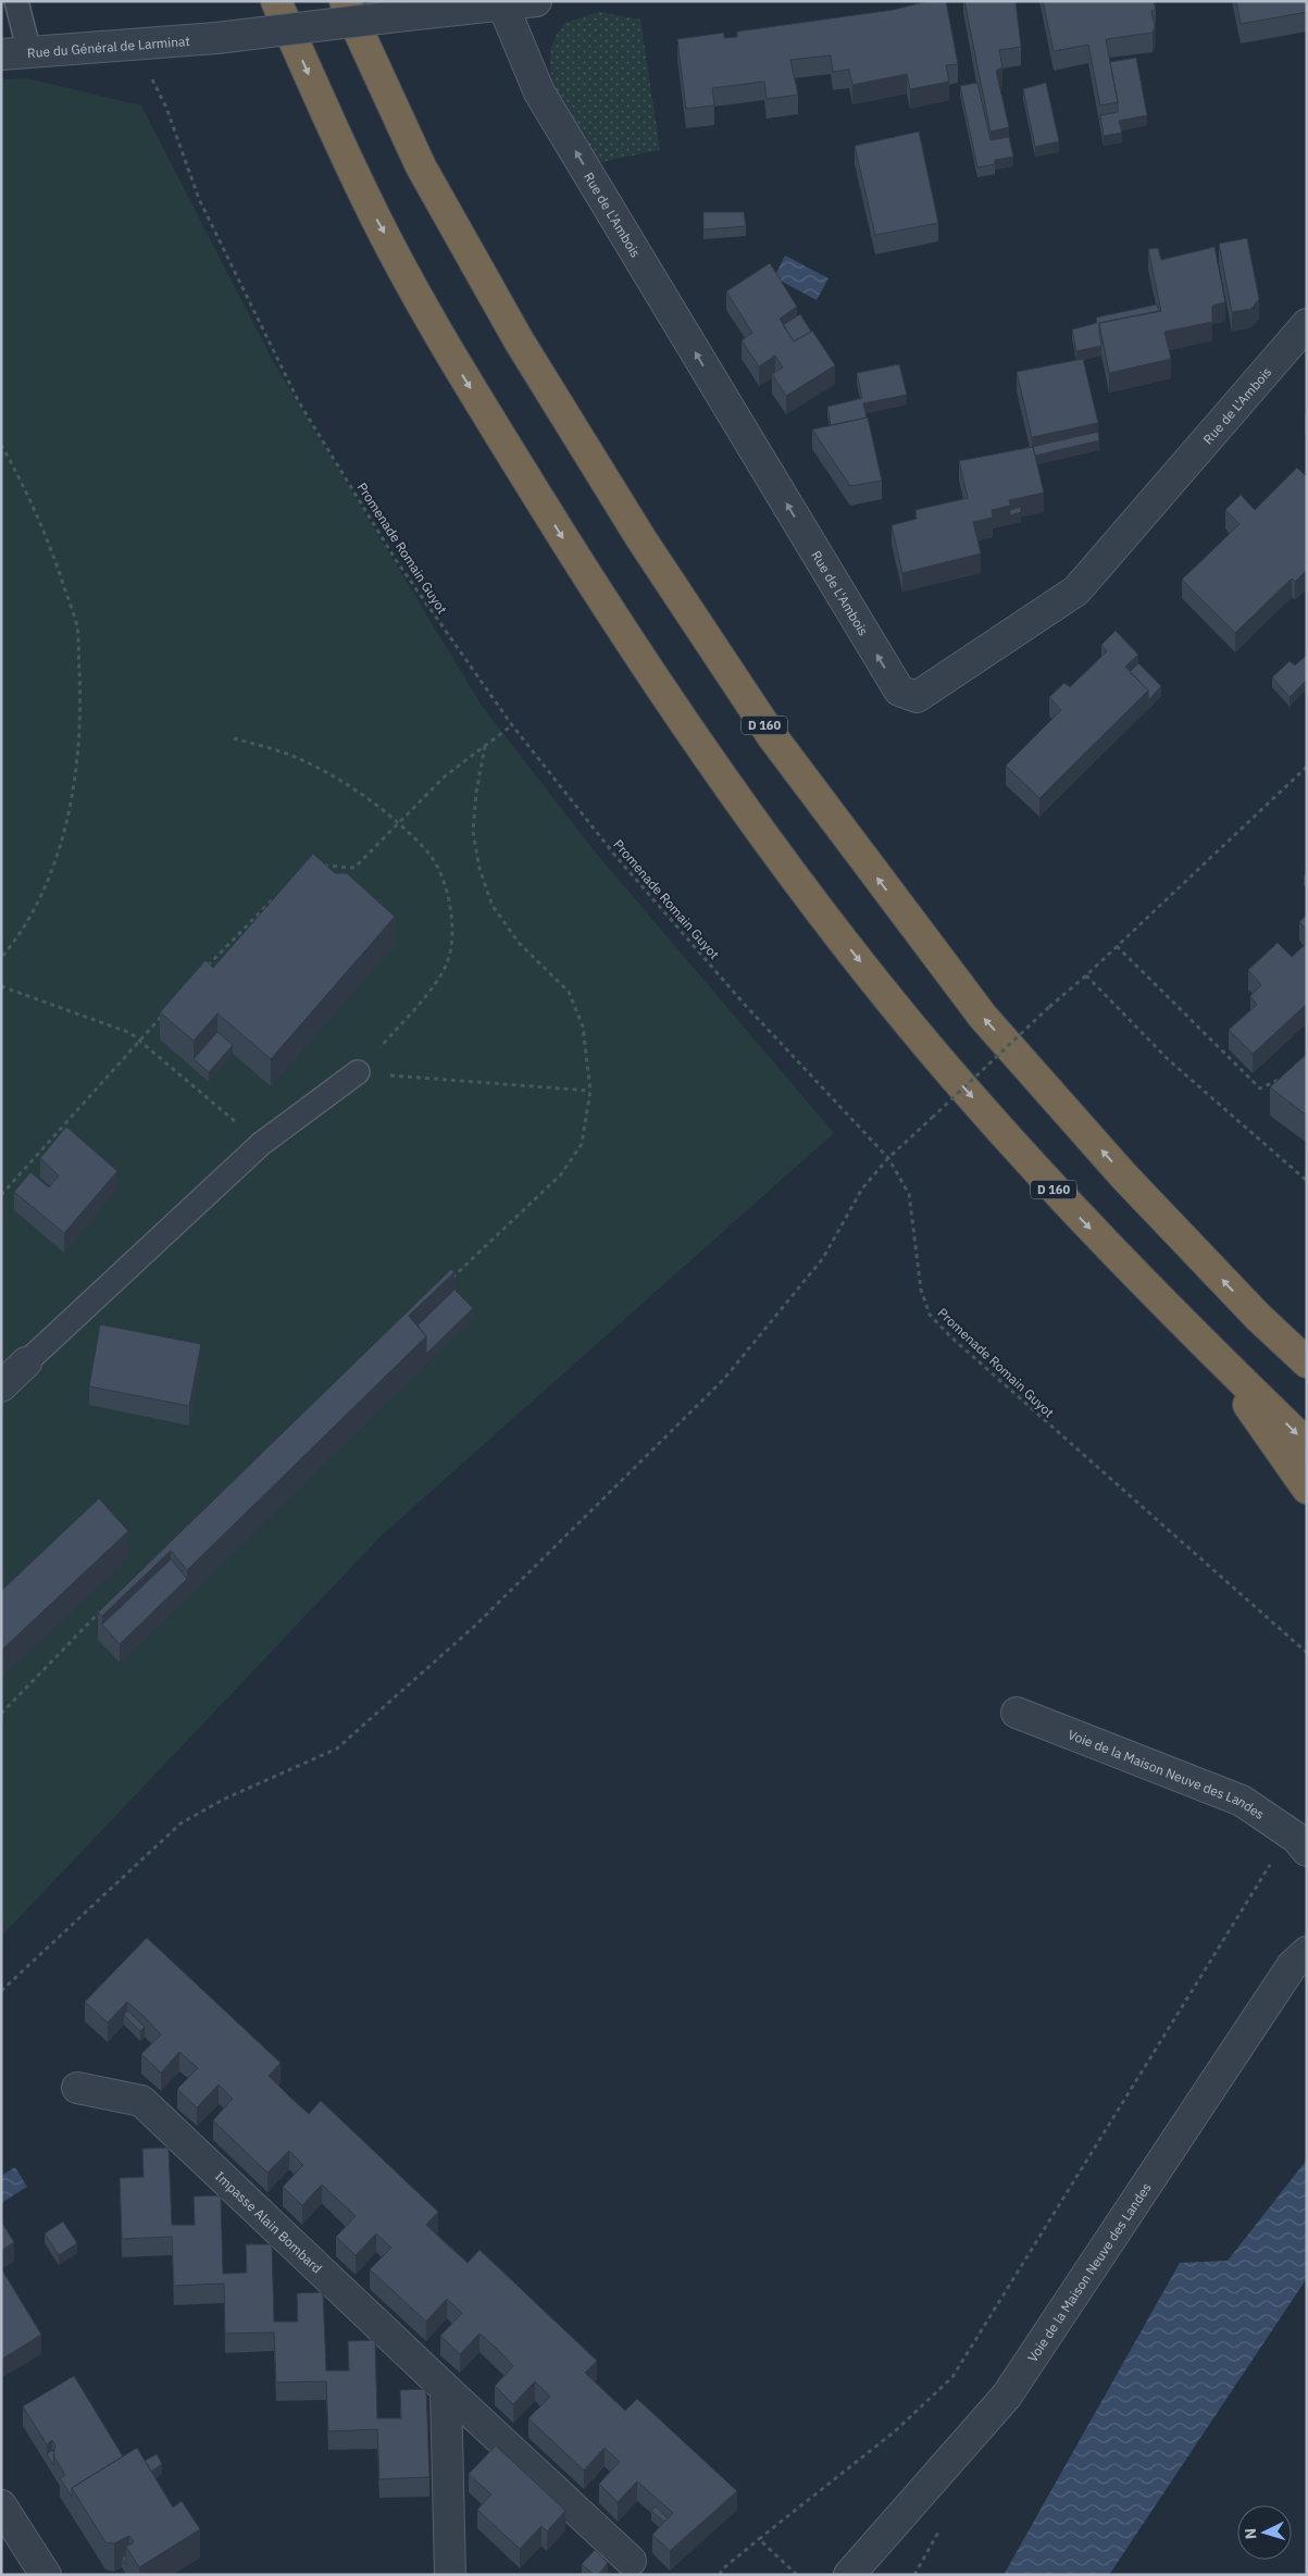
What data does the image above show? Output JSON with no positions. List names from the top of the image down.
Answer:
{
  "streets": {
    "highway": ["D 160"],
    "street": [
      "Rue du Général de Larminat",
      "Rue de L'Ambois",
      "Voie de la Maison Neuve des Landes",
      "Impasse Alain Bombard"
    ],
    "path": ["Promenade Romain Guyot"]
  },
  "crossings": [
    ["Rue du Général de Larminat", "Rue de L'Ambois"],
    ["Rue du Général de Larminat", "Promenade Romain Guyot"]
  ],
  "north": "left"
}
